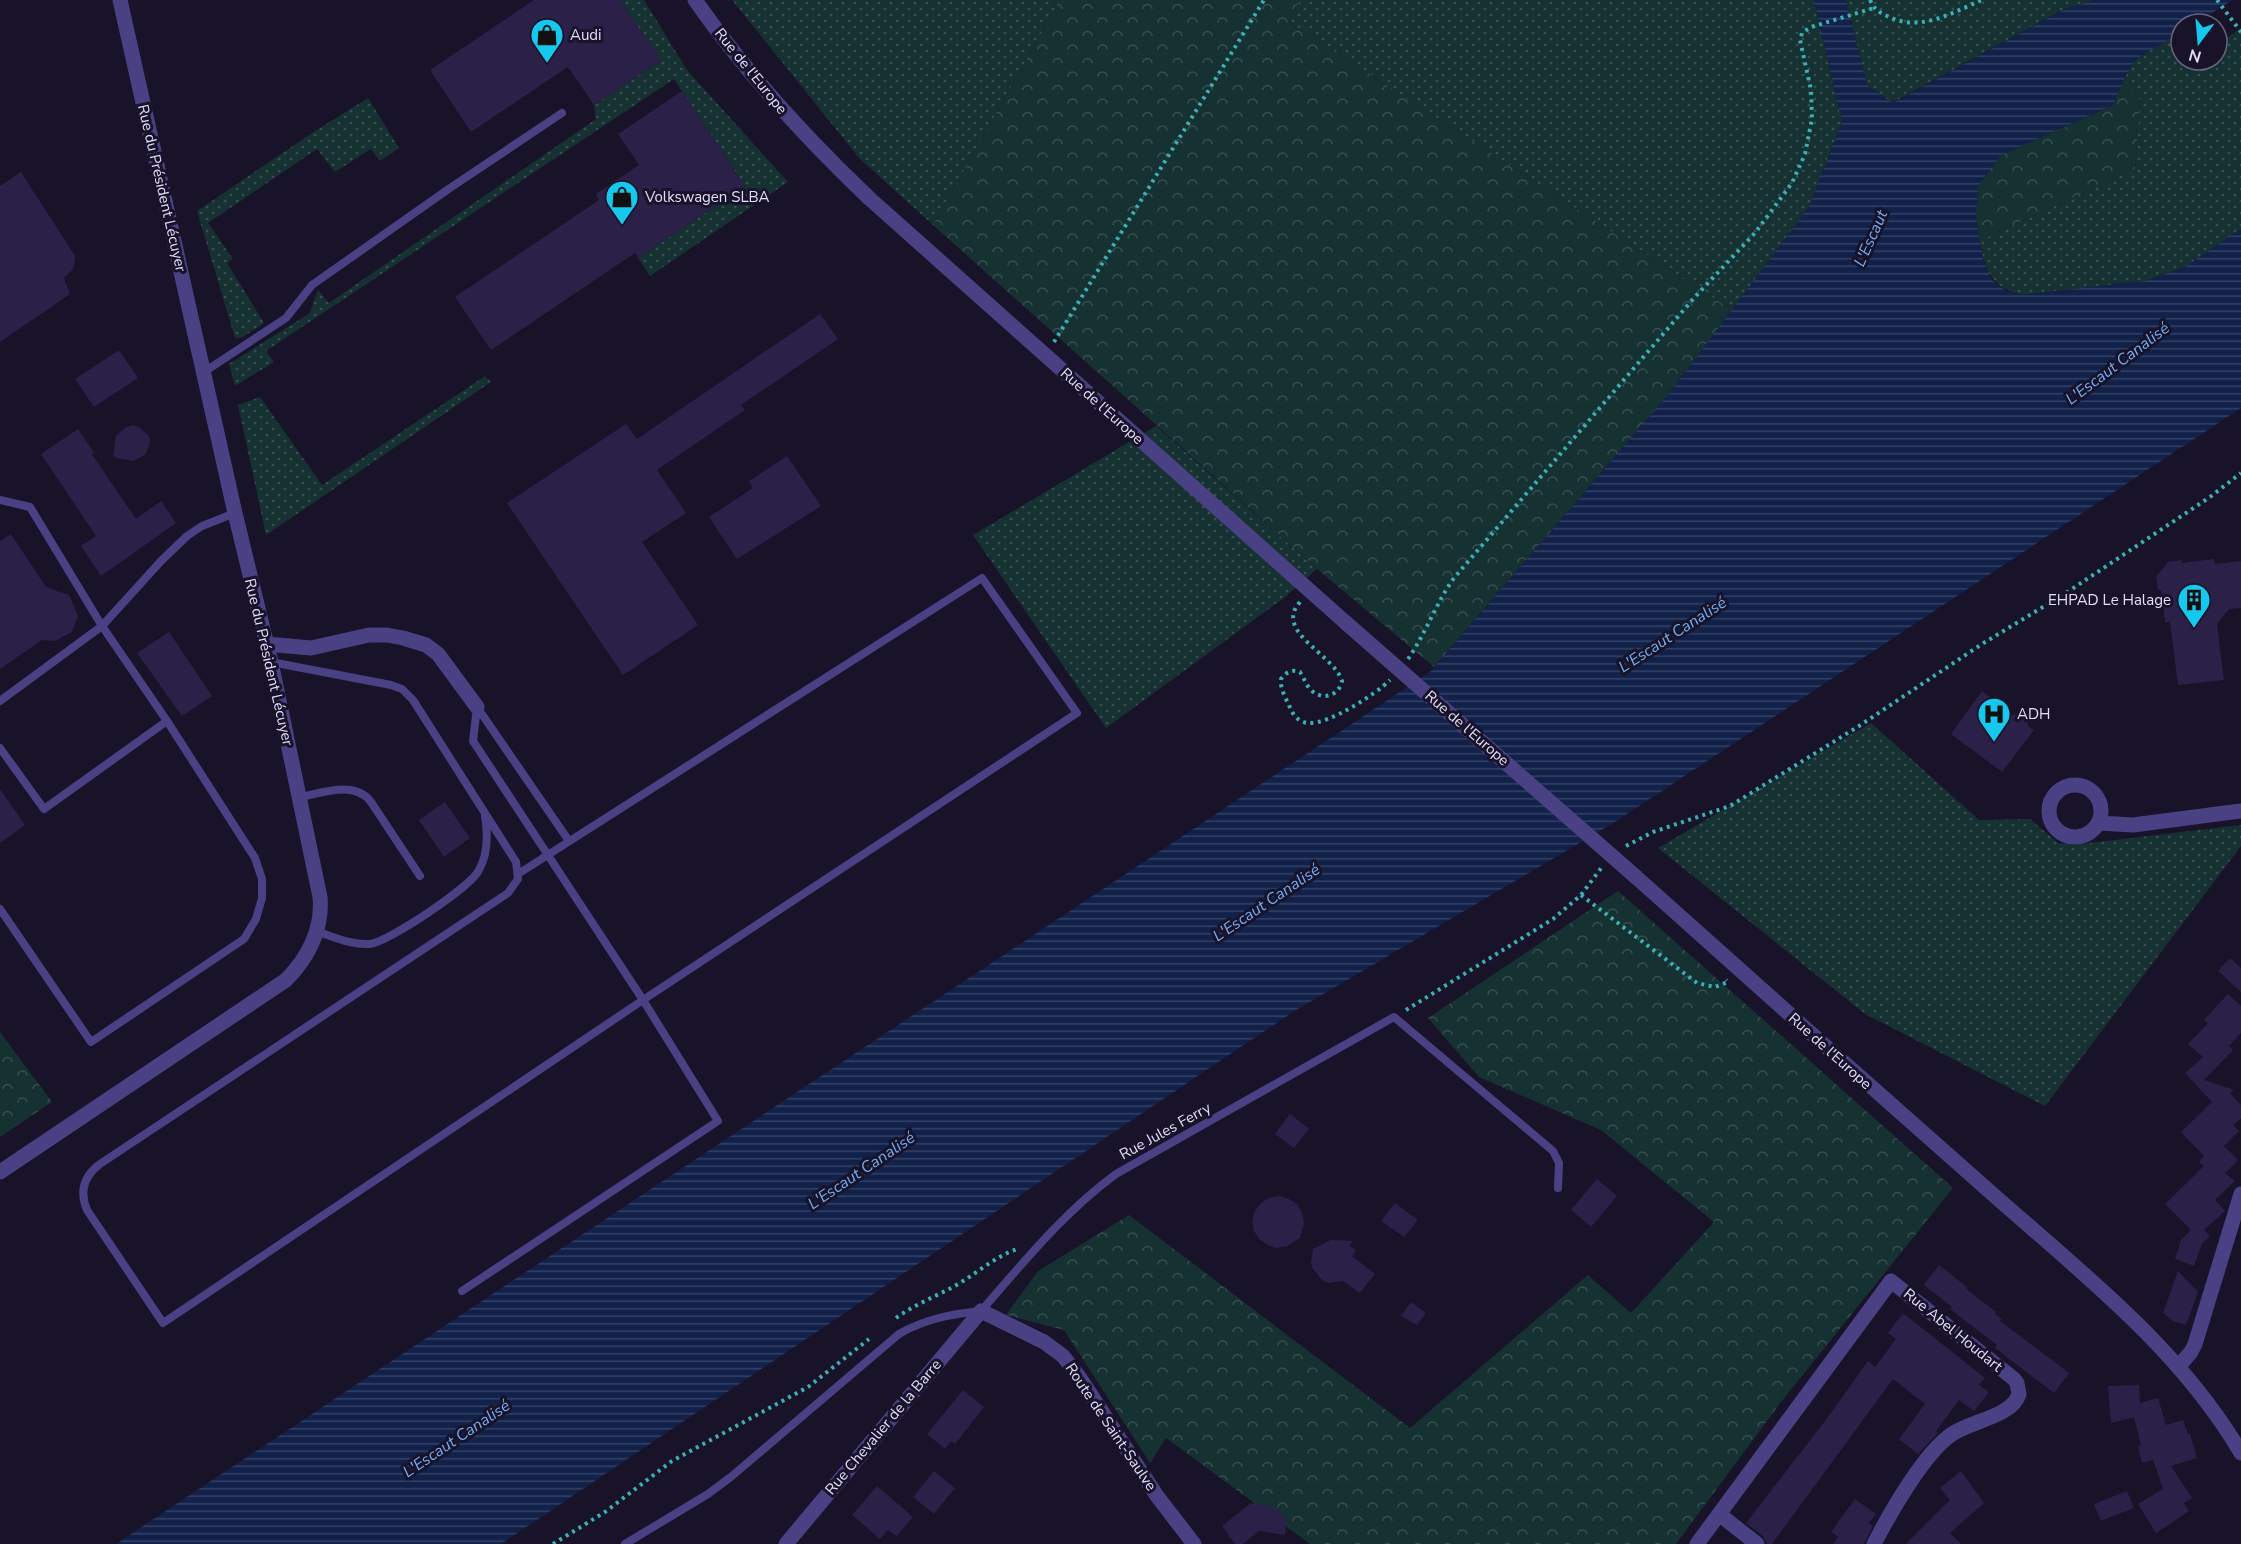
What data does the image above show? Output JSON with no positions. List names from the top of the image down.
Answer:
{
  "streets": {
    "street": [
      "Rue de l'Europe",
      "Rue du Président Lécuyer",
      "Rue Abel Houdart",
      "Rue Chevalier de la Barre",
      "Route de Saint-Saulve"
    ],
    "lane": ["Rue Jules Ferry"]
  },
  "crossings": [
    ["Rue Jules Ferry", "Rue Chevalier de la Barre"],
    ["Rue Jules Ferry", "Route de Saint-Saulve"],
    ["Rue Chevalier de la Barre", "Route de Saint-Saulve"]
  ],
  "water": ["L'Escaut", "L'Escaut Canalisé"],
  "places": {
    "shop": ["Audi", "Volkswagen SLBA"],
    "building": ["EHPAD Le Halage"],
    "hospital": ["ADH"]
  },
  "north": "bottom"
}
